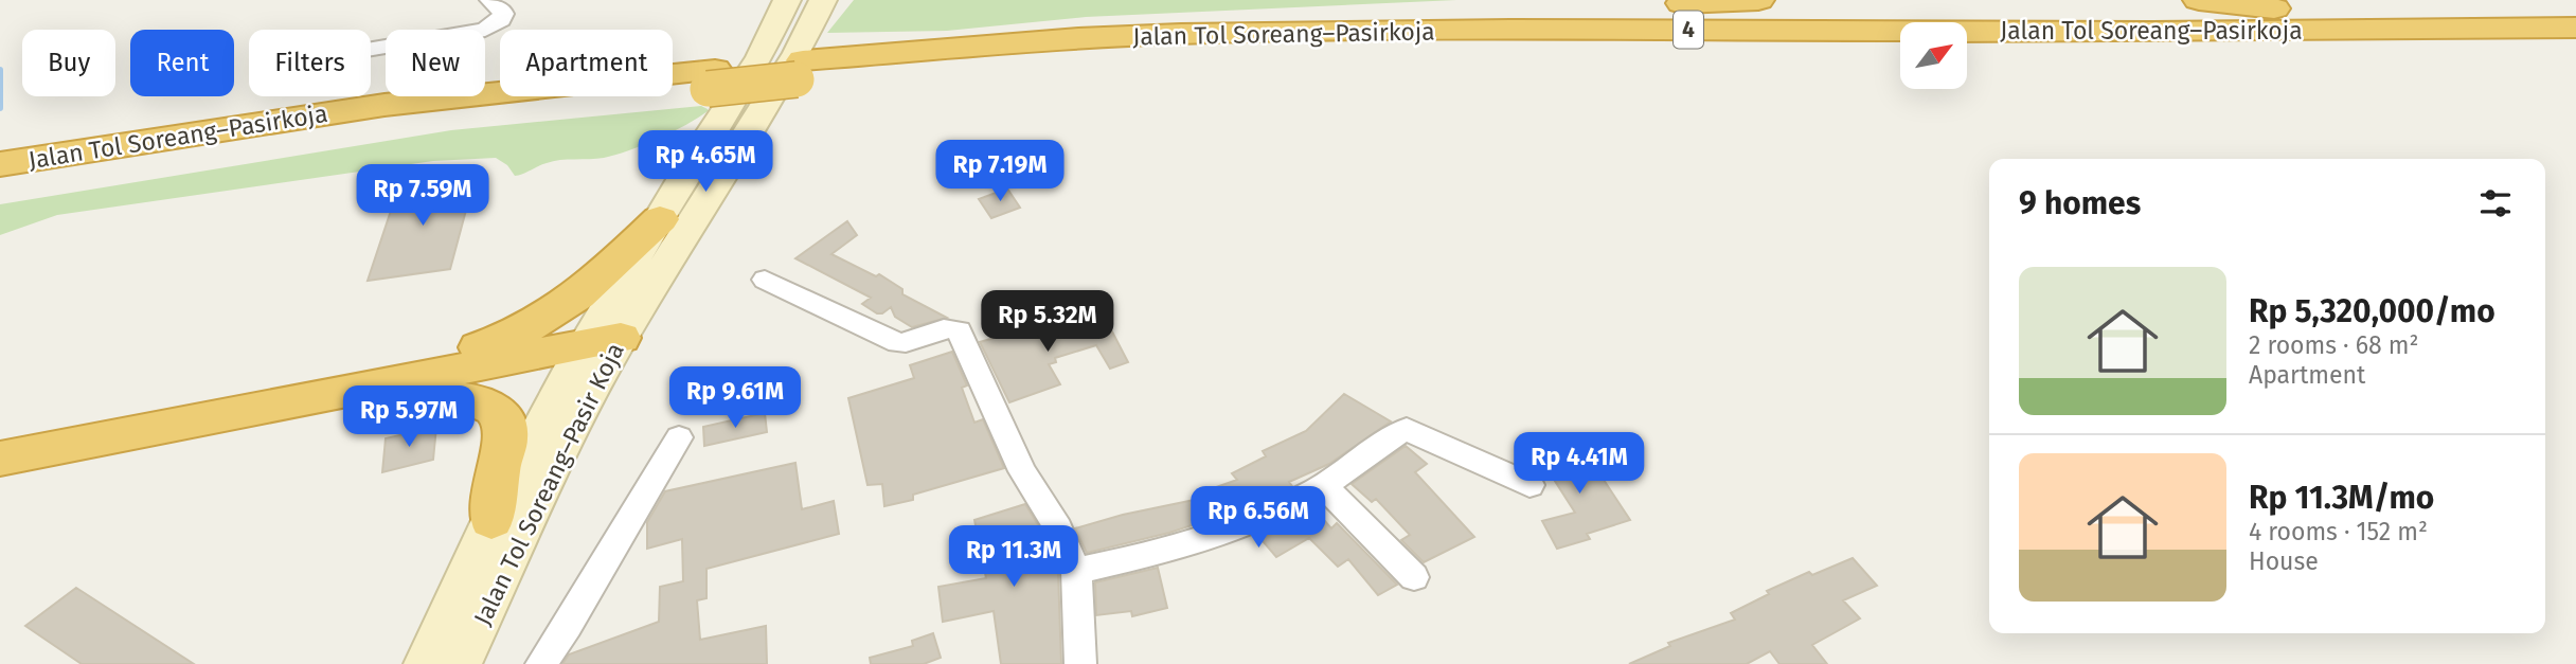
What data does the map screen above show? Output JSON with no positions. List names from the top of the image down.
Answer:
{
  "streets": {
    "highway": ["4", "Jalan Tol Soreang–Pasirkoja"],
    "street": ["Jalan Tol Soreang–Pasir Koja"]
  },
  "north": "top right",
  "page": {
    "chip": [
      "Buy",
      "Rent",
      "Filters",
      "New",
      "Apartment"
    ],
    "price": [
      "Rp 4.65M",
      "Rp 7.19M",
      "Rp 7.59M",
      "Rp 5.32M",
      "Rp 9.61M",
      "Rp 5.97M",
      "Rp 4.41M",
      "Rp 6.56M",
      "Rp 11.3M"
    ],
    "heading": "9 homes",
    "list": [
      {
        "name": "Rp 5,320,000/mo",
        "note": "2 rooms · 68 m² · Apartment"
      },
      {
        "name": "Rp 11.3M/mo",
        "note": "4 rooms · 152 m² · House"
      }
    ]
  }
}
